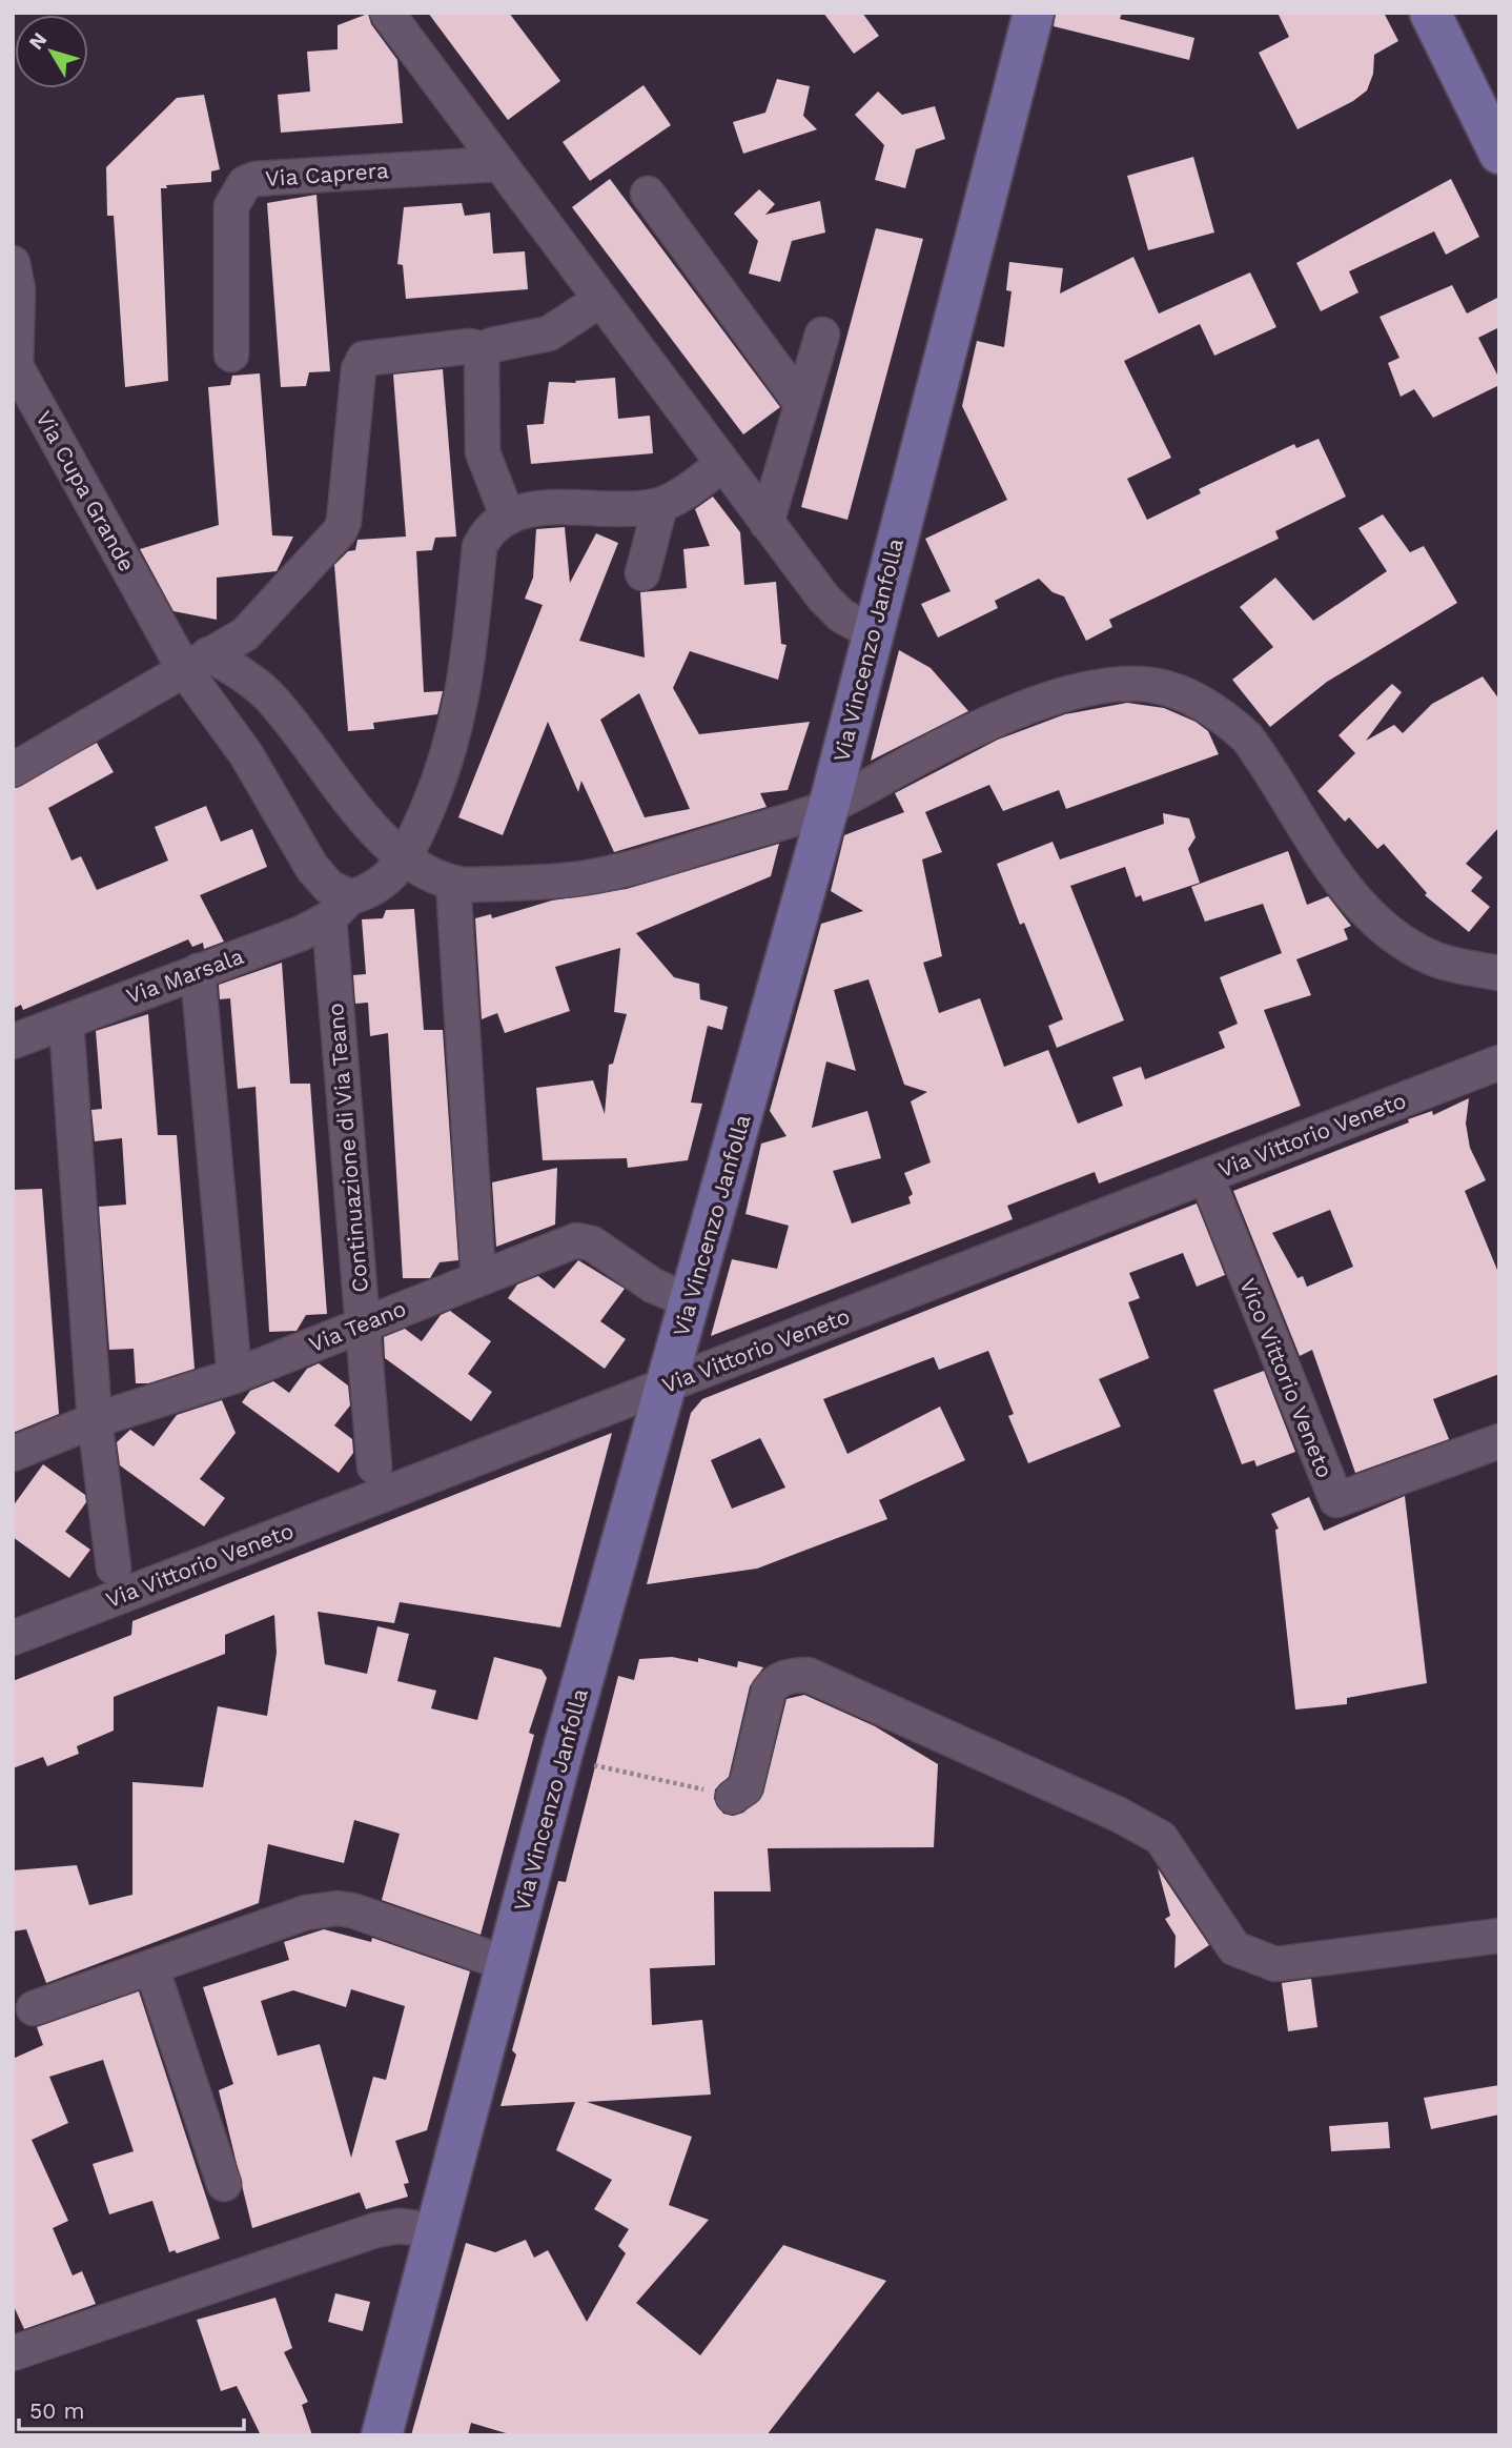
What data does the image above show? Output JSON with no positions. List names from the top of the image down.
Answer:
{
  "streets": {
    "main road": ["Via Vincenzo Janfolla"],
    "street": [
      "Via Caprera",
      "Via Cupa Grande",
      "Via Marsala",
      "Via Vittorio Veneto",
      "Continuazione di Via Teano",
      "Via Teano",
      "Vico Vittorio Veneto"
    ]
  },
  "crossings": [
    ["Via Cupa Grande", "Via Marsala"],
    ["Via Cupa Grande", "Continuazione di Via Teano"],
    ["Via Vincenzo Janfolla", "Via Vittorio Veneto"],
    ["Via Vincenzo Janfolla", "Via Teano"],
    ["Via Marsala", "Continuazione di Via Teano"],
    ["Via Vittorio Veneto", "Vico Vittorio Veneto"],
    ["Continuazione di Via Teano", "Via Teano"]
  ],
  "scale_bar": "50 m",
  "north": "top left"
}
